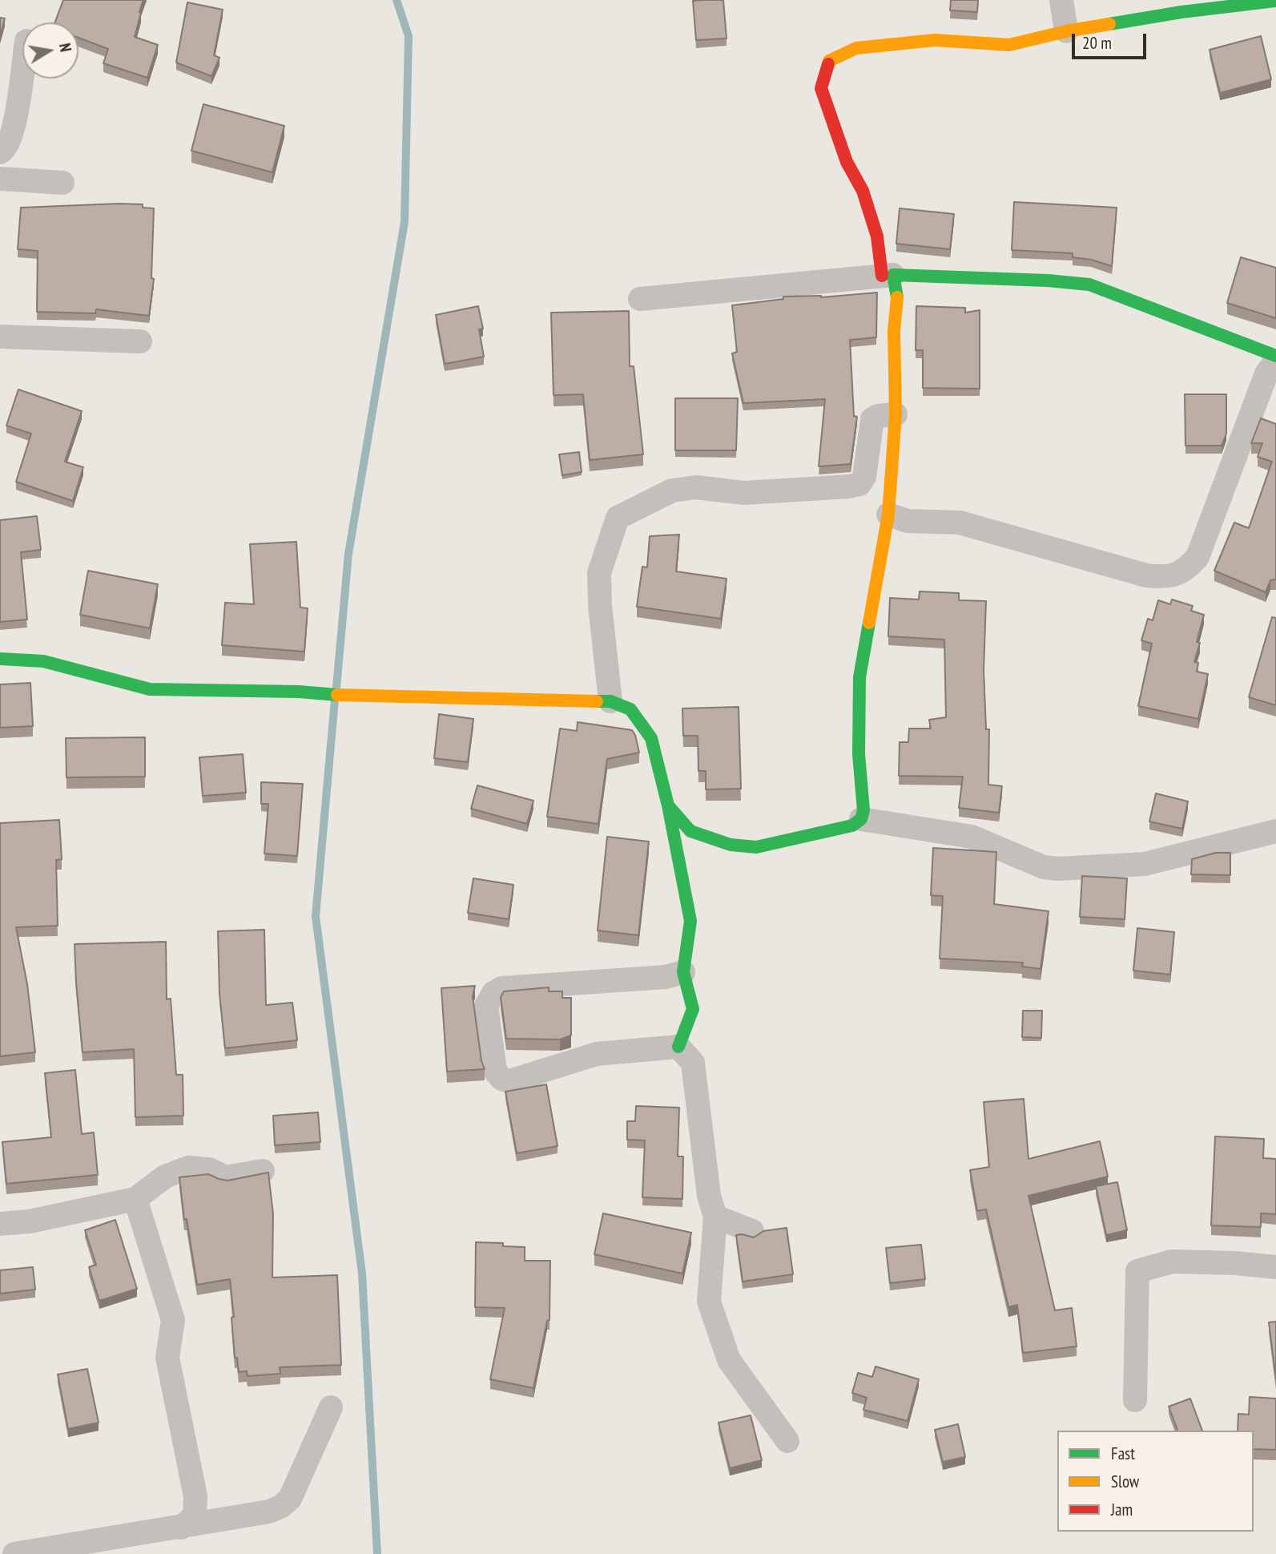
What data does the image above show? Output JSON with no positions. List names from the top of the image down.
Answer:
{
  "legend": ["Fast", "Slow", "Jam"],
  "scale_bar": "20 m",
  "north": "right"
}
